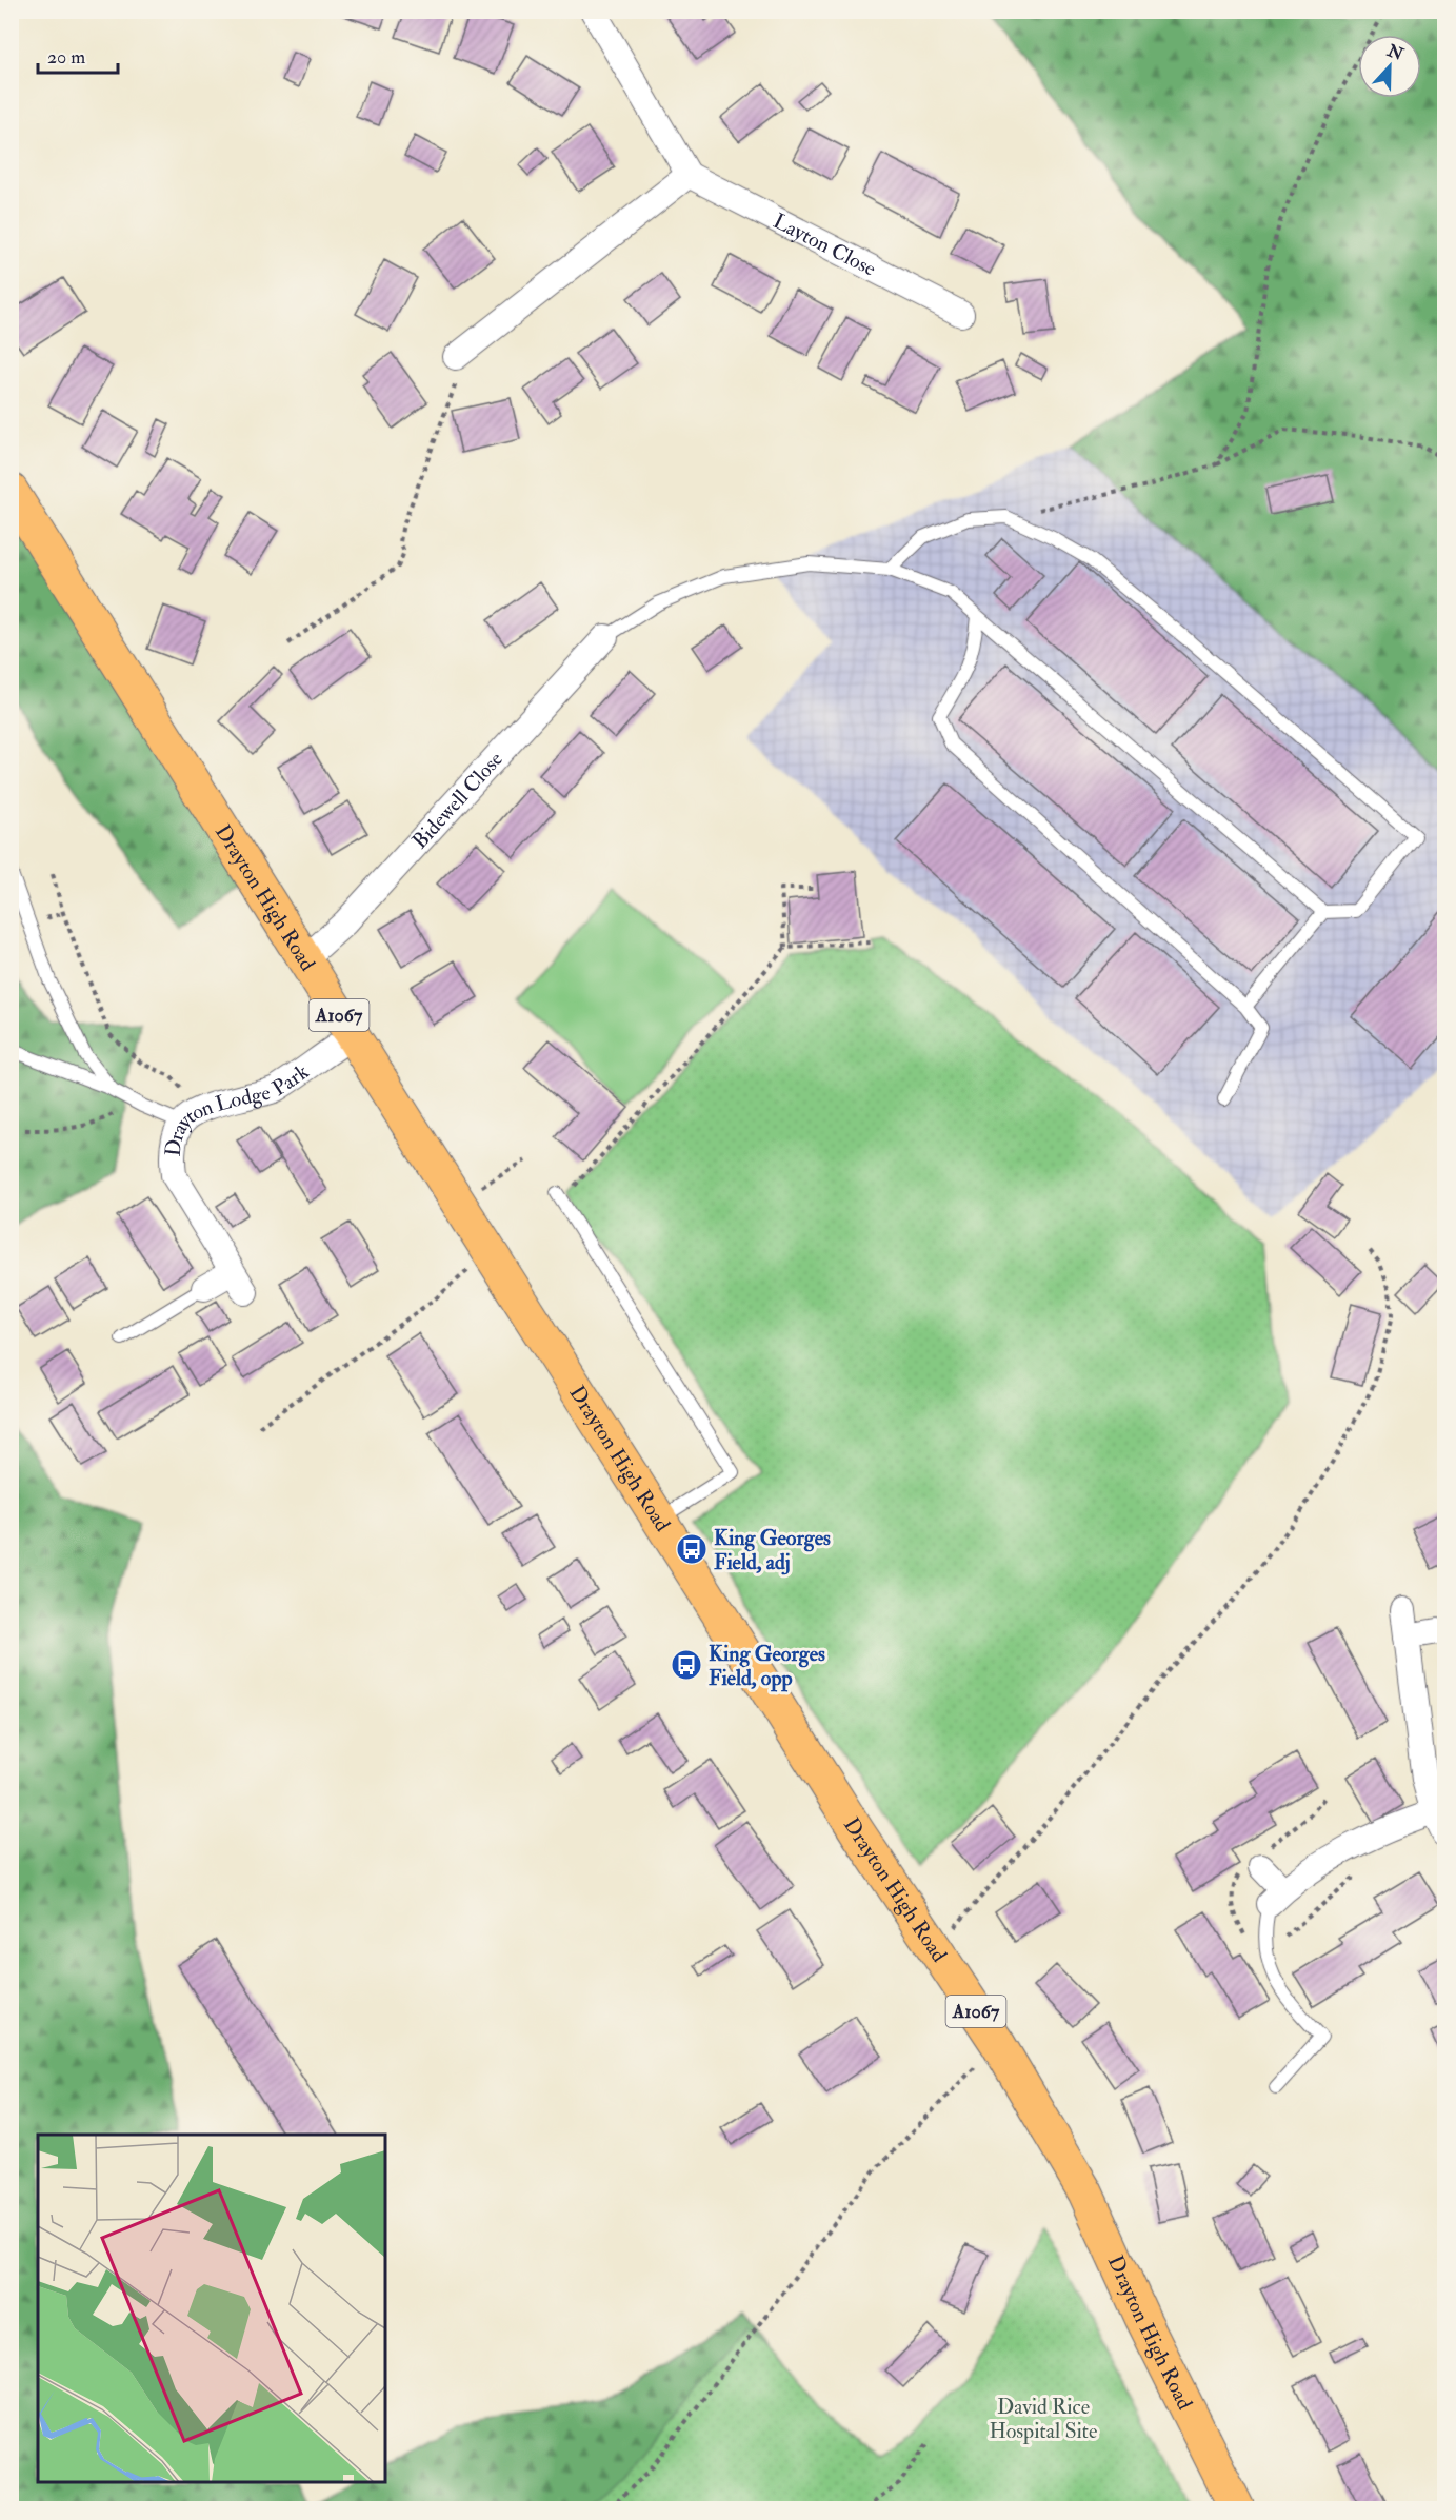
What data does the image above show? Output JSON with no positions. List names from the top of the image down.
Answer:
{
  "streets": {
    "main road": ["Drayton High Road", "A1067"],
    "street": ["Layton Close", "Bidewell Close", "Drayton Lodge Park"]
  },
  "crossings": [
    ["Bidewell Close", "Drayton High Road"],
    ["Drayton High Road", "Drayton Lodge Park"]
  ],
  "parks": ["David Rice Hospital Site"],
  "places": {
    "bus stop": ["King Georges Field, adj", "King Georges Field, opp"]
  },
  "scale_bar": "20 m",
  "north": "top"
}
